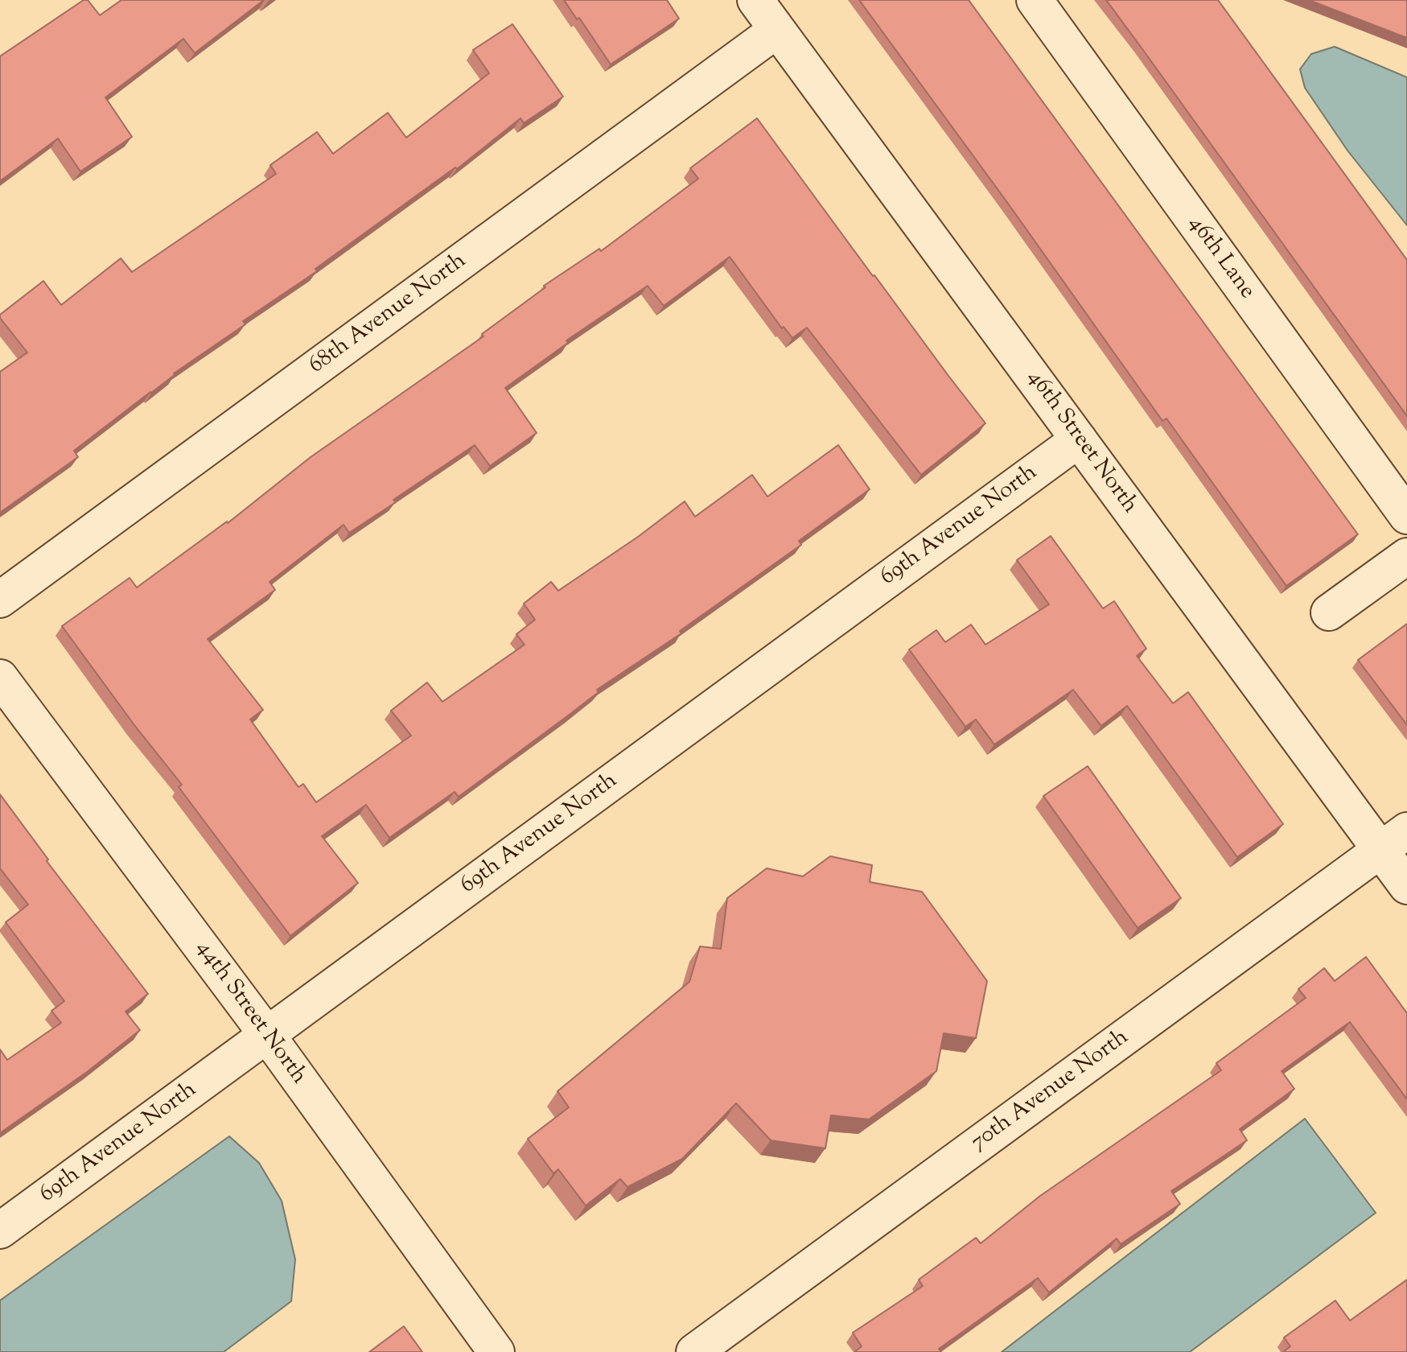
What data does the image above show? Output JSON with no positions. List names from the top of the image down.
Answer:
{
  "streets": {
    "street": [
      "46th Lane",
      "68th Avenue North",
      "46th Street North",
      "69th Avenue North",
      "44th Street North",
      "70th Avenue North"
    ]
  },
  "crossings": [
    ["68th Avenue North", "46th Street North"],
    ["46th Street North", "69th Avenue North"],
    ["46th Street North", "70th Avenue North"],
    ["69th Avenue North", "44th Street North"]
  ]
}
